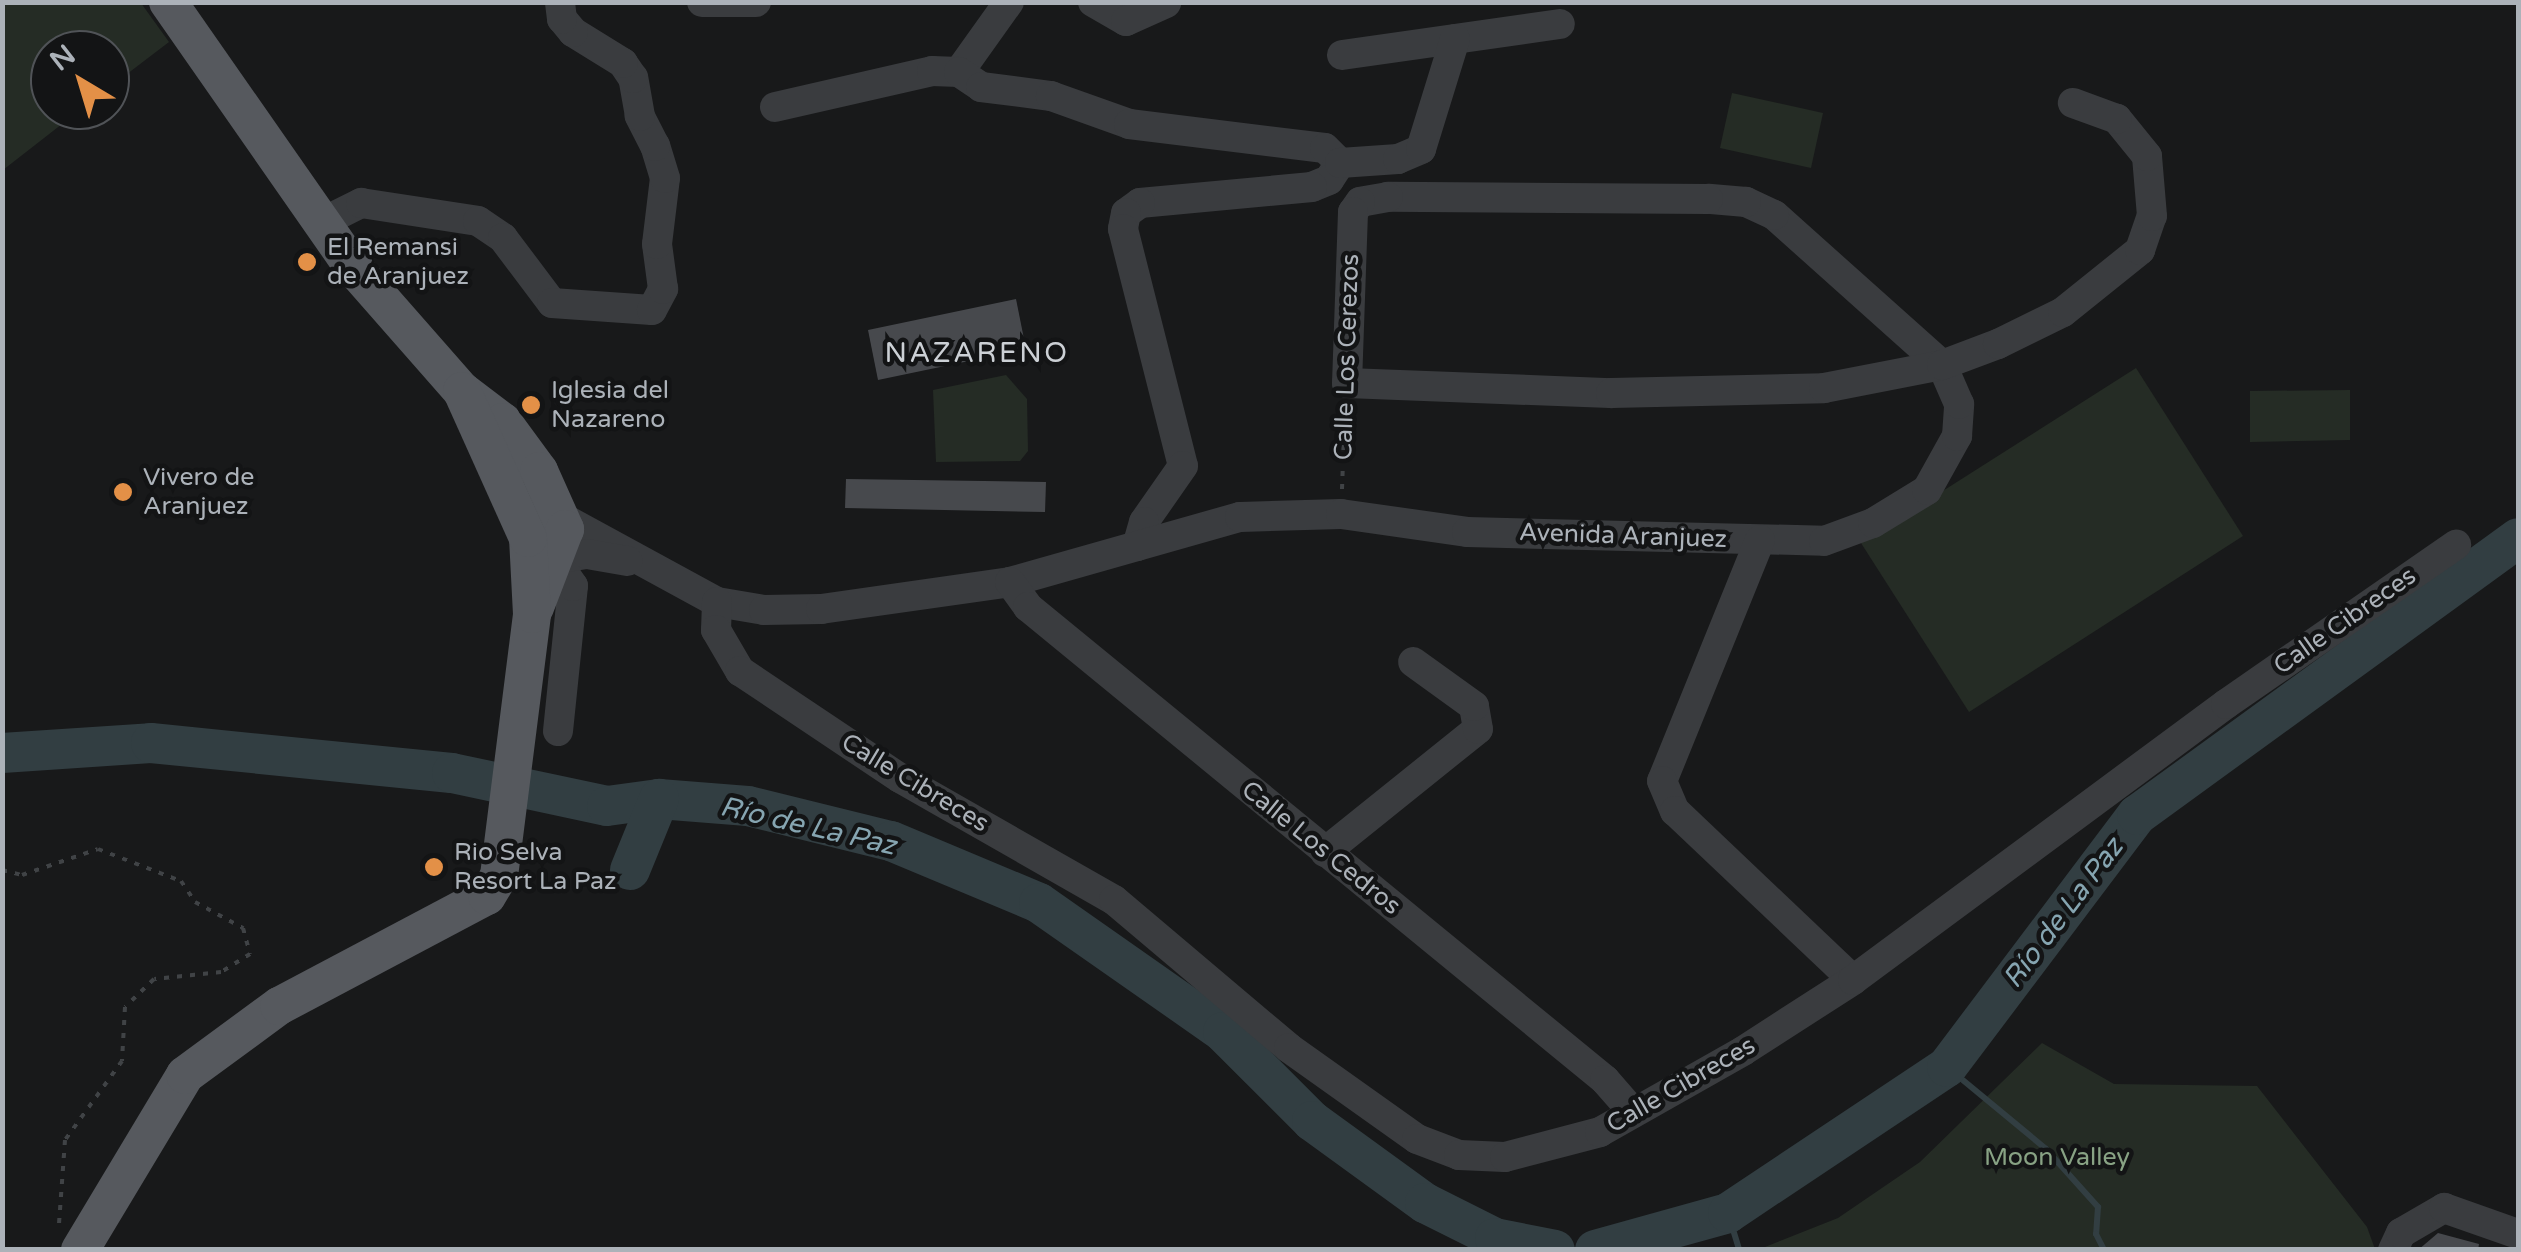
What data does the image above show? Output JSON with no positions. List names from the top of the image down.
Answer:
{
  "streets": {
    "street": [
      "Calle Los Cerezos",
      "Avenida Aranjuez",
      "Calle Cibreces",
      "Calle Los Cedros"
    ]
  },
  "crossings": [
    ["Calle Los Cerezos", "Avenida Aranjuez"],
    ["Avenida Aranjuez", "Calle Cibreces"],
    ["Avenida Aranjuez", "Calle Los Cedros"],
    ["Calle Cibreces", "Calle Los Cedros"]
  ],
  "districts": ["NAZARENO"],
  "water": ["Río de La Paz"],
  "parks": ["Moon Valley"],
  "places": [
    "El Remansi de Aranjuez",
    "Iglesia del Nazareno",
    "Vivero de Aranjuez",
    "Rio Selva Resort La Paz"
  ],
  "north": "top left"
}
